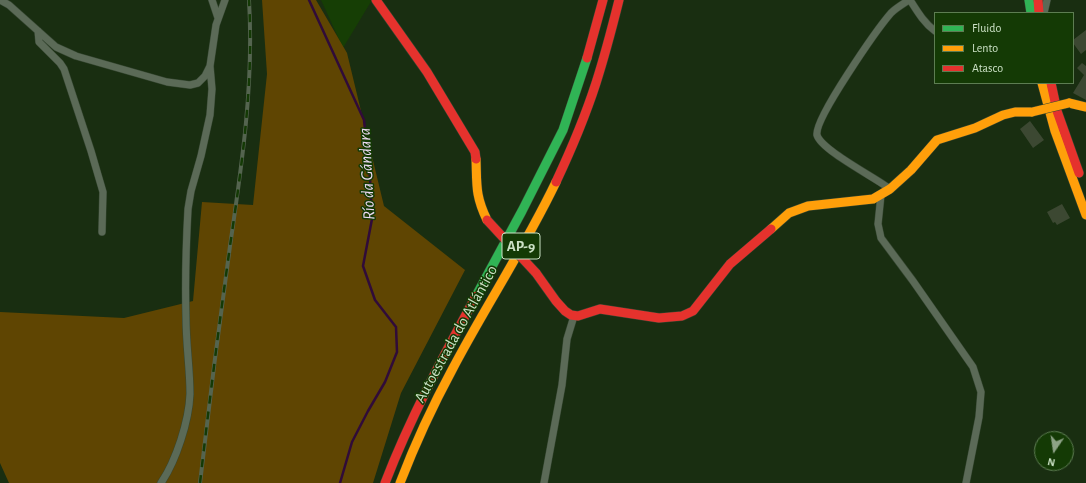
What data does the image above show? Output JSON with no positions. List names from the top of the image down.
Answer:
{
  "streets": {
    "main road": ["AP-9", "Autoestrada do Atlántico"]
  },
  "water": ["Río da Gándara"],
  "legend": ["Fluido", "Lento", "Atasco"],
  "north": "bottom"
}
